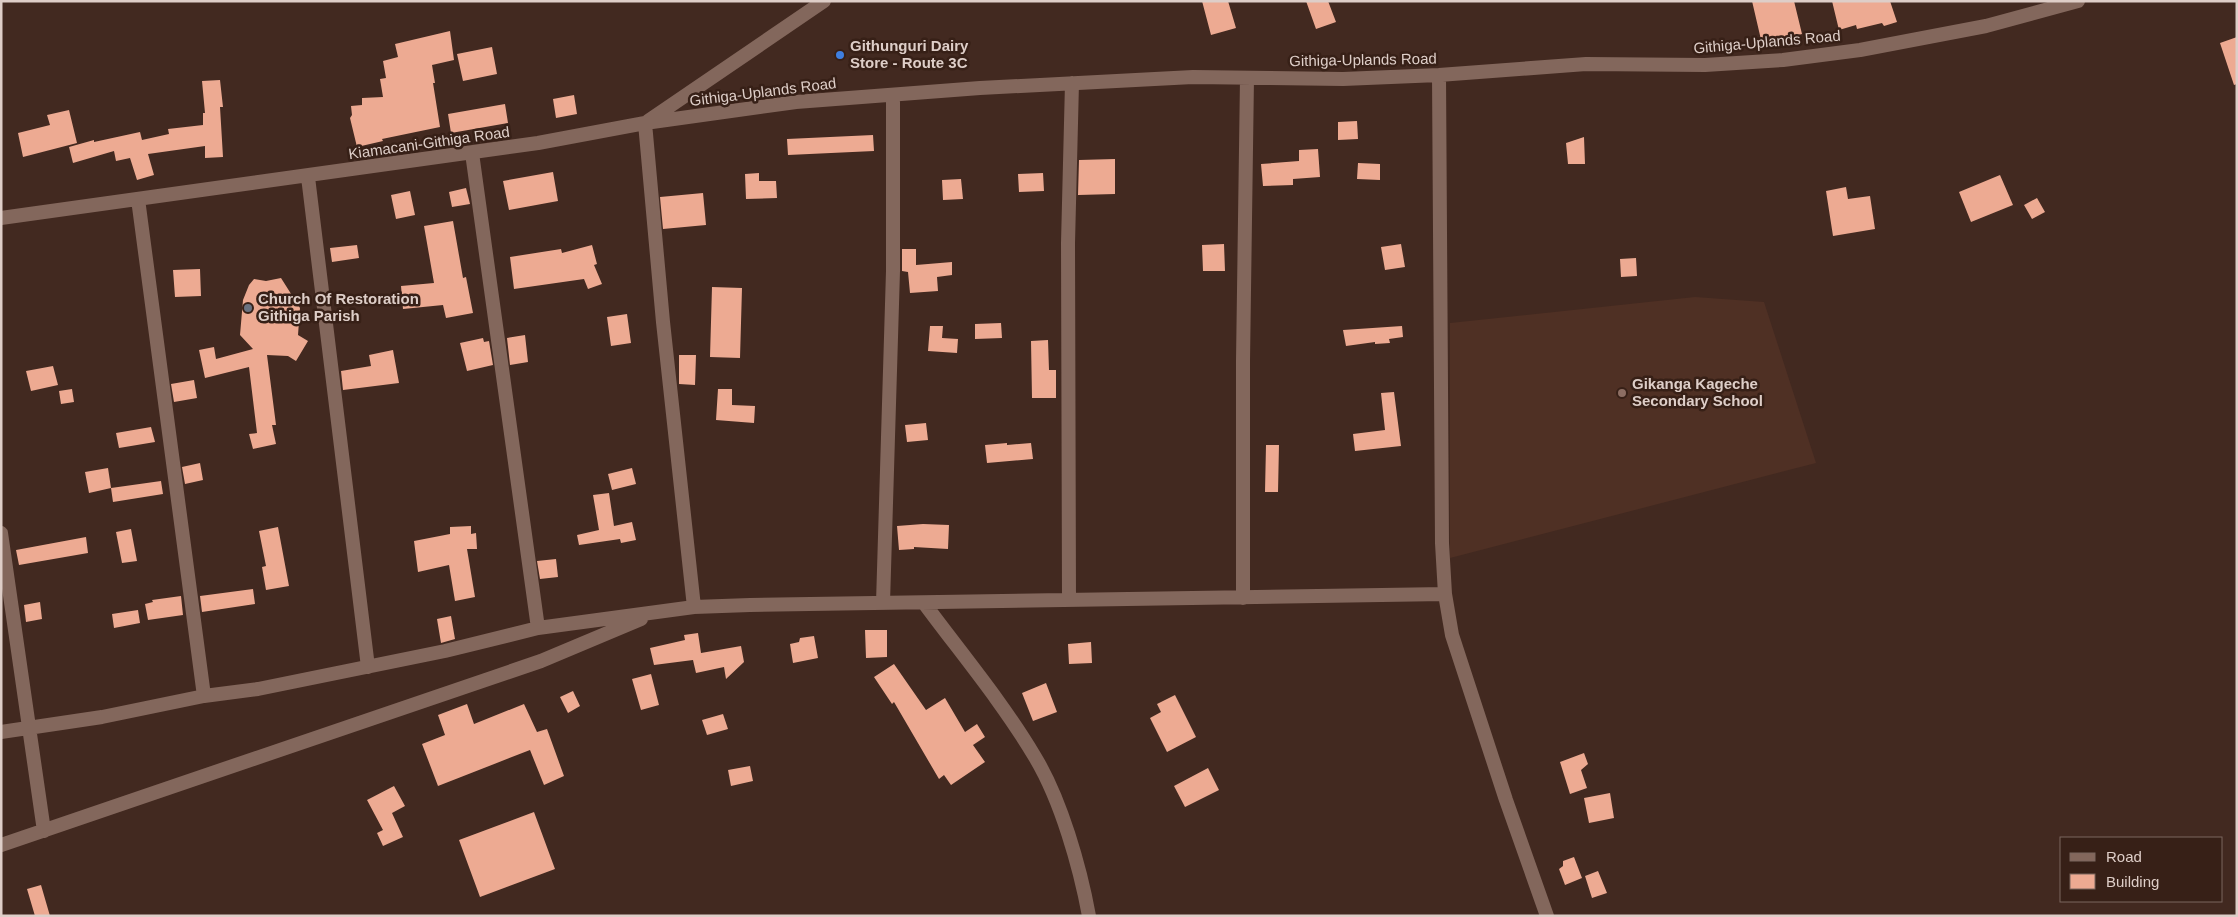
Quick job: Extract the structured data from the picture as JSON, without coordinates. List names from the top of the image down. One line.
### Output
{"streets":{"street":["Githiga-Uplands Road","Kiamacani-Githiga Road"]},"crossings":[["Githiga-Uplands Road","Kiamacani-Githiga Road"]],"places":["Githunguri Dairy Store - Route 3C","Church Of Restoration Githiga Parish","Gikanga Kageche Secondary School"],"legend":["Road","Building"]}
